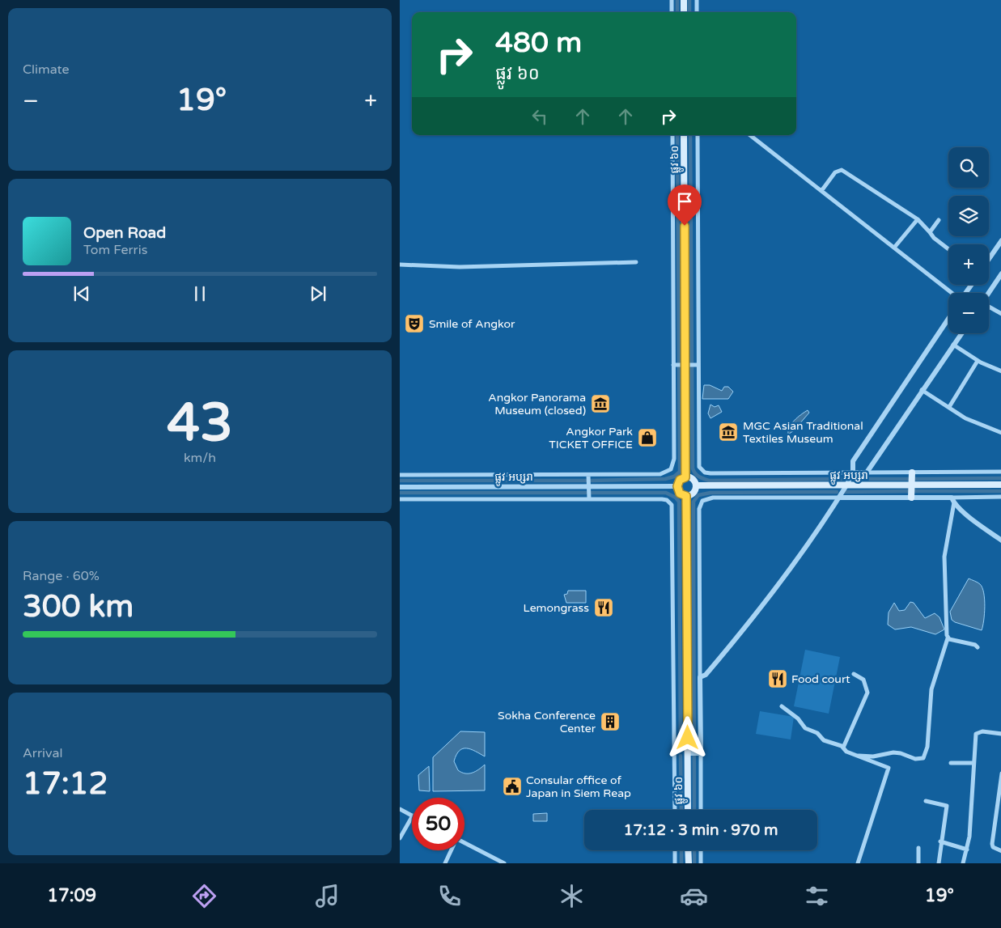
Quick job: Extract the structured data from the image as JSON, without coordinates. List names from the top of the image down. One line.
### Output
{"streets":{"main road":["ផ្លូវ ៦០","ផ្លូវ អប្សរា"]},"crossings":[["ផ្លូវ ៦០","ផ្លូវ អប្សរា"]],"places":{"theatre":["Smile of Angkor"],"museum":["Angkor Panorama Museum (closed)","MGC Asian Traditional Textiles Museum"],"shop":["Angkor Park TICKET OFFICE"],"restaurant":["Lemongrass","Food court"],"building":["Sokha Conference Center"],"public building":["Consular office of Japan in Siem Reap"]},"page":{"tile":["Climate",["43","km/h"],["Range · 60%","300 km"],["Arrival","17:12"]],"turn":["480 m","ផ្លូវ ៦០"],"heat":["−","19°","+"],"map_buttons":["+","−"],"song":["Open Road","Tom Ferris"],"limit":"50","trip":"17:12 · 3 min · 970 m","tabs":["17:09","19°"]}}
